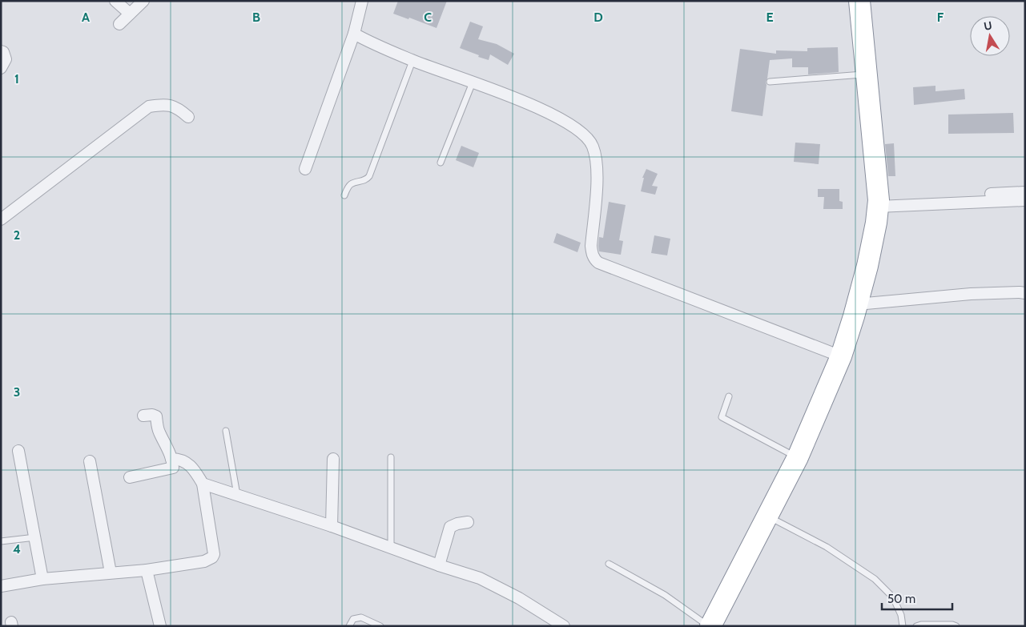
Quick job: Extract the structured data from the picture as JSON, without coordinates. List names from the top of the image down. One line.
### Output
{"scale_bar":"50 m","north":"top","grid":{"columns":["A","B","C","D","E","F"],"rows":["1","2","3","4"]}}
